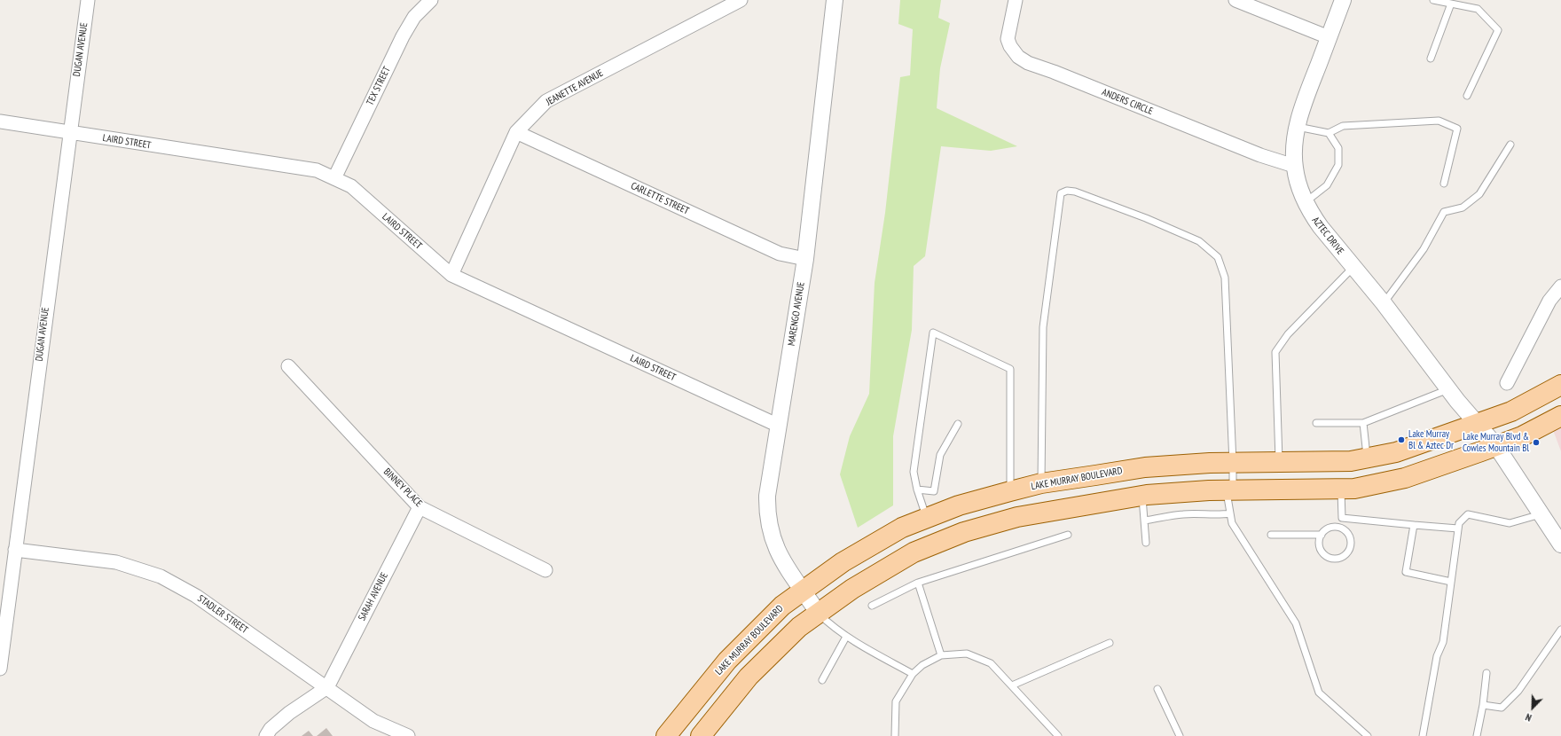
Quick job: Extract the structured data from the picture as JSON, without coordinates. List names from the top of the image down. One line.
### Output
{"streets":{"main road":["LAKE MURRAY BOULEVARD"],"street":["DUGAN AVENUE","TEX STREET","JEANETTE AVENUE","ANDERS CIRCLE","LAIRD STREET","CARLETTE STREET","AZTEC DRIVE","MARENGO AVENUE","BINNEY PLACE","SARAH AVENUE","STADLER STREET"]},"crossings":[["DUGAN AVENUE","LAIRD STREET"],["DUGAN AVENUE","STADLER STREET"],["TEX STREET","LAIRD STREET"],["JEANETTE AVENUE","LAIRD STREET"],["JEANETTE AVENUE","CARLETTE STREET"],["ANDERS CIRCLE","AZTEC DRIVE"],["LAIRD STREET","MARENGO AVENUE"],["CARLETTE STREET","MARENGO AVENUE"],["AZTEC DRIVE","LAKE MURRAY BOULEVARD"],["MARENGO AVENUE","LAKE MURRAY BOULEVARD"],["BINNEY PLACE","SARAH AVENUE"],["SARAH AVENUE","STADLER STREET"]],"places":["Lake Murray Bl & Aztec Dr","Lake Murray Blvd & Cowles Mountain Bl"],"north":"bottom left"}
